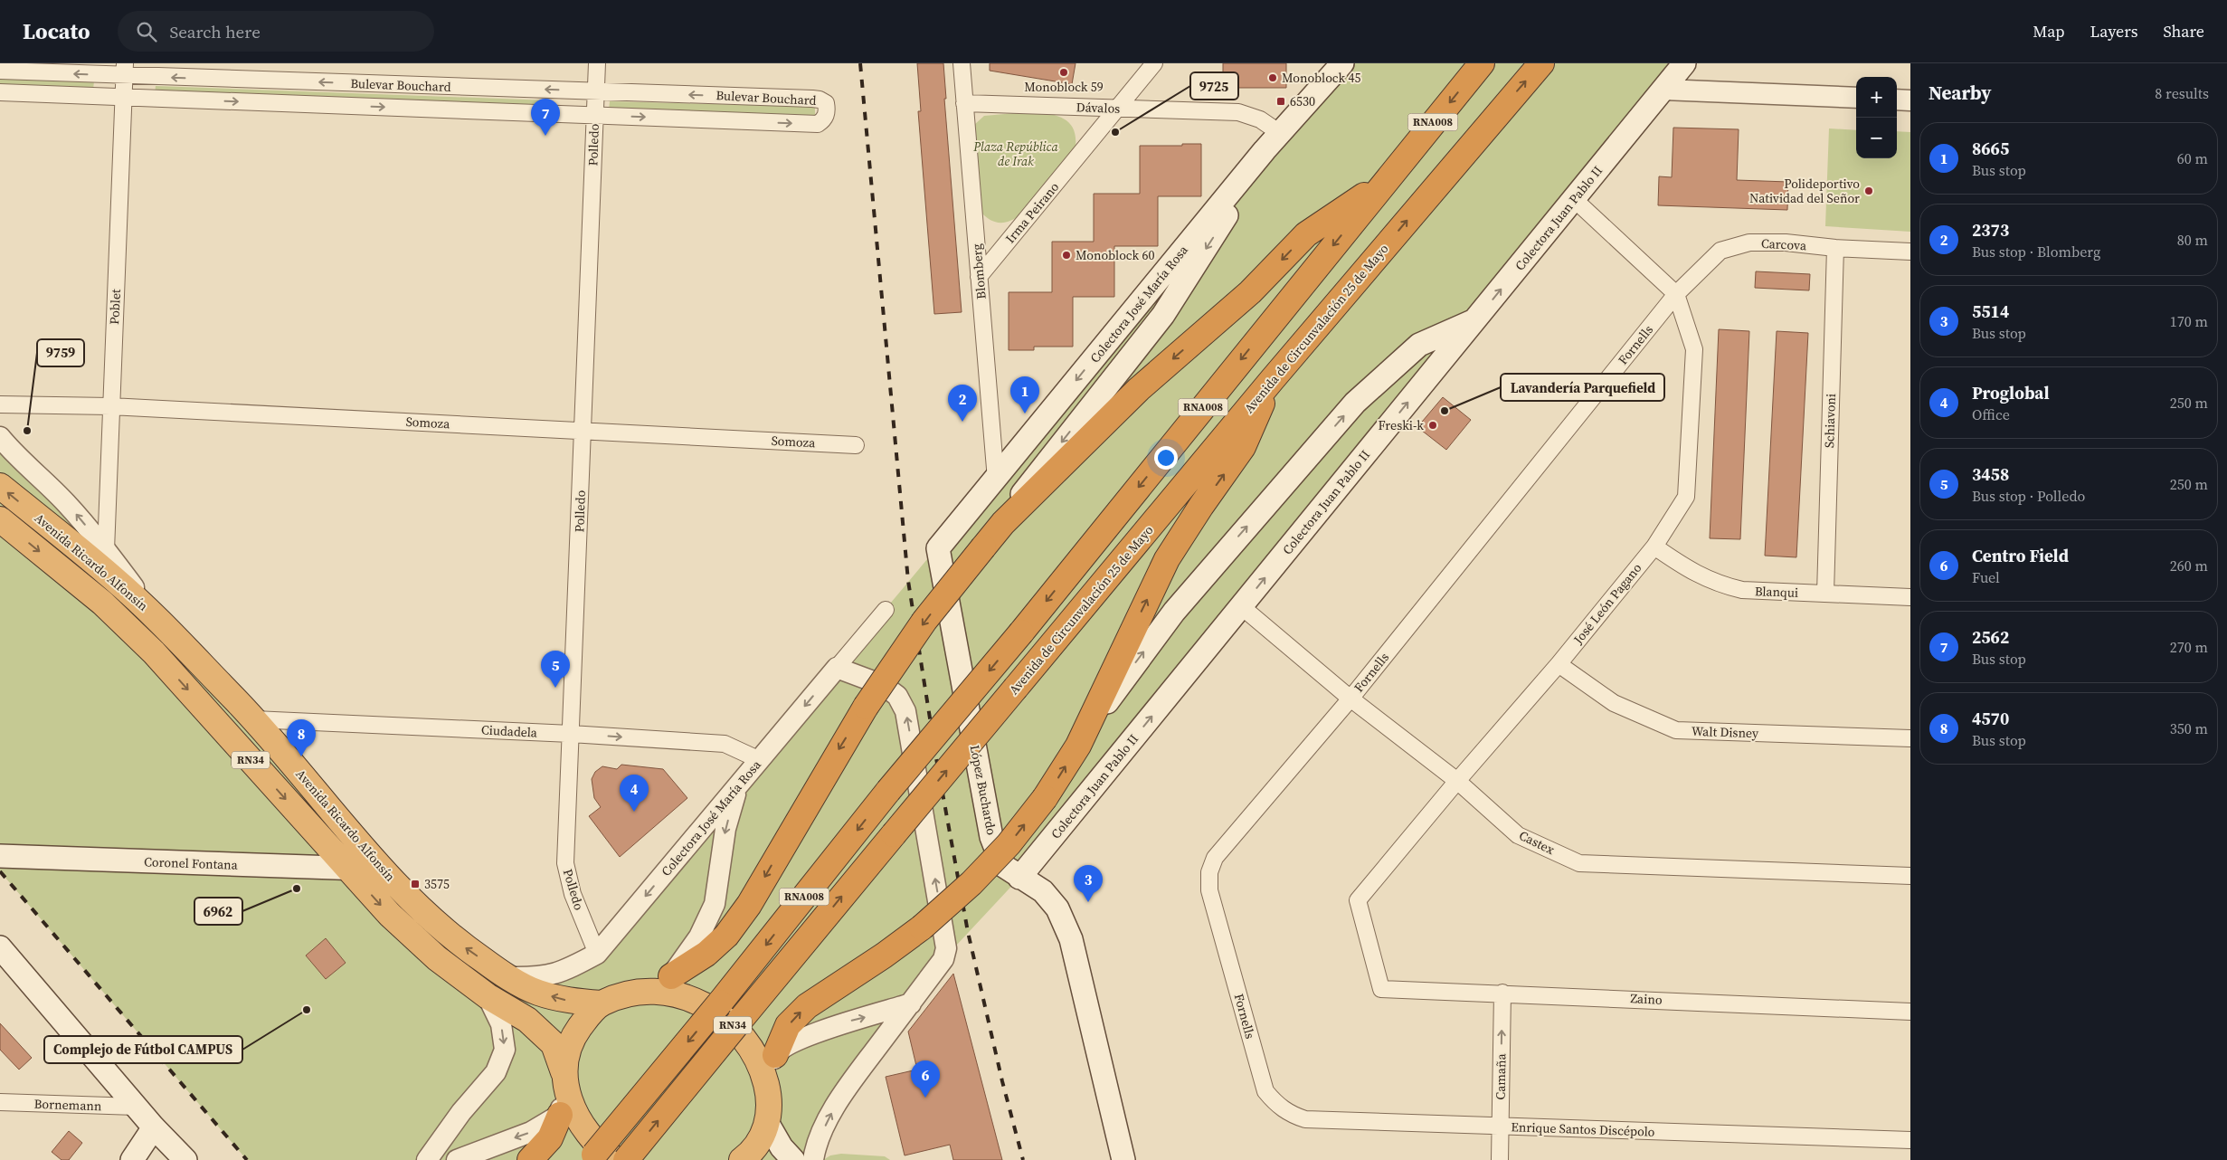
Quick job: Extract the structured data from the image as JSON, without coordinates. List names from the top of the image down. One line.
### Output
{"streets":{"highway":["RNA008","Avenida de Circunvalación 25 de Mayo","Avenida Ricardo Alfonsín","RN34"],"main road":["Colectora Juan Pablo II","Colectora José María Rosa","López Buchardo","Coronel Fontana"],"street":["Bulevar Bouchard","Dávalos","Polledo","Irma Peirano","Carcova","Blomberg","Poblet","Fornells","Schiavoni","Somoza","Blanqui","José León Pagano","Ciudadela","Walt Disney","Castex","Zaino","Camaña","Bornemann","Enrique Santos Discépolo"]},"crossings":[["Bulevar Bouchard","Polledo"],["Bulevar Bouchard","Poblet"],["Dávalos","Irma Peirano"],["Dávalos","Blomberg"],["Dávalos","Colectora José María Rosa"],["RNA008","RN34"],["Polledo","Colectora José María Rosa"],["Polledo","Somoza"],["Polledo","Ciudadela"],["Irma Peirano","Blomberg"],["Colectora Juan Pablo II","José León Pagano"],["Colectora Juan Pablo II","López Buchardo"],["Colectora Juan Pablo II","Castex"],["Carcova","Fornells"],["Carcova","Schiavoni"],["Carcova","José León Pagano"],["Blomberg","Colectora José María Rosa"],["Colectora José María Rosa","Avenida Ricardo Alfonsín"],["Colectora José María Rosa","Ciudadela"],["Colectora José María Rosa","López Buchardo"],["Poblet","Somoza"],["Fornells","José León Pagano"],["Fornells","Castex"],["Fornells","Enrique Santos Discépolo"],["Schiavoni","Blanqui"],["Avenida Ricardo Alfonsín","Ciudadela"],["Avenida Ricardo Alfonsín","RN34"],["Avenida Ricardo Alfonsín","Coronel Fontana"],["Blanqui","José León Pagano"],["José León Pagano","Walt Disney"],["José León Pagano","Castex"],["José León Pagano","Zaino"],["Zaino","Camaña"],["Camaña","Enrique Santos Discépolo"]],"one_way":["Ciudadela","Camaña"],"parks":["Plaza República de Irak"],"places":{"other":["Monoblock 59","Monoblock 45","9725","Polideportivo Natividad del Señor","Monoblock 60","Lavandería Parquefield","Freski-k","9759","6962","Complejo de Fútbol CAMPUS"],"transit":["6530","3575"]},"page":{"header":"Locato","search":"Search here","nav":["Map","Layers","Share"],"heading":["Nearby","8 results"],"map_buttons":["+","−"],"pins":["7","1","2","5","8","4","3","6"],"list":[{"mark":"1","name":"8665","note":"Bus stop","value":"60 m"},{"mark":"2","name":"2373","note":"Bus stop · Blomberg","value":"80 m"},{"mark":"3","name":"5514","note":"Bus stop","value":"170 m"},{"mark":"4","name":"Proglobal","note":"Office","value":"250 m"},{"mark":"5","name":"3458","note":"Bus stop · Polledo","value":"250 m"},{"mark":"6","name":"Centro Field","note":"Fuel","value":"260 m"},{"mark":"7","name":"2562","note":"Bus stop","value":"270 m"},{"mark":"8","name":"4570","note":"Bus stop","value":"350 m"}]}}
